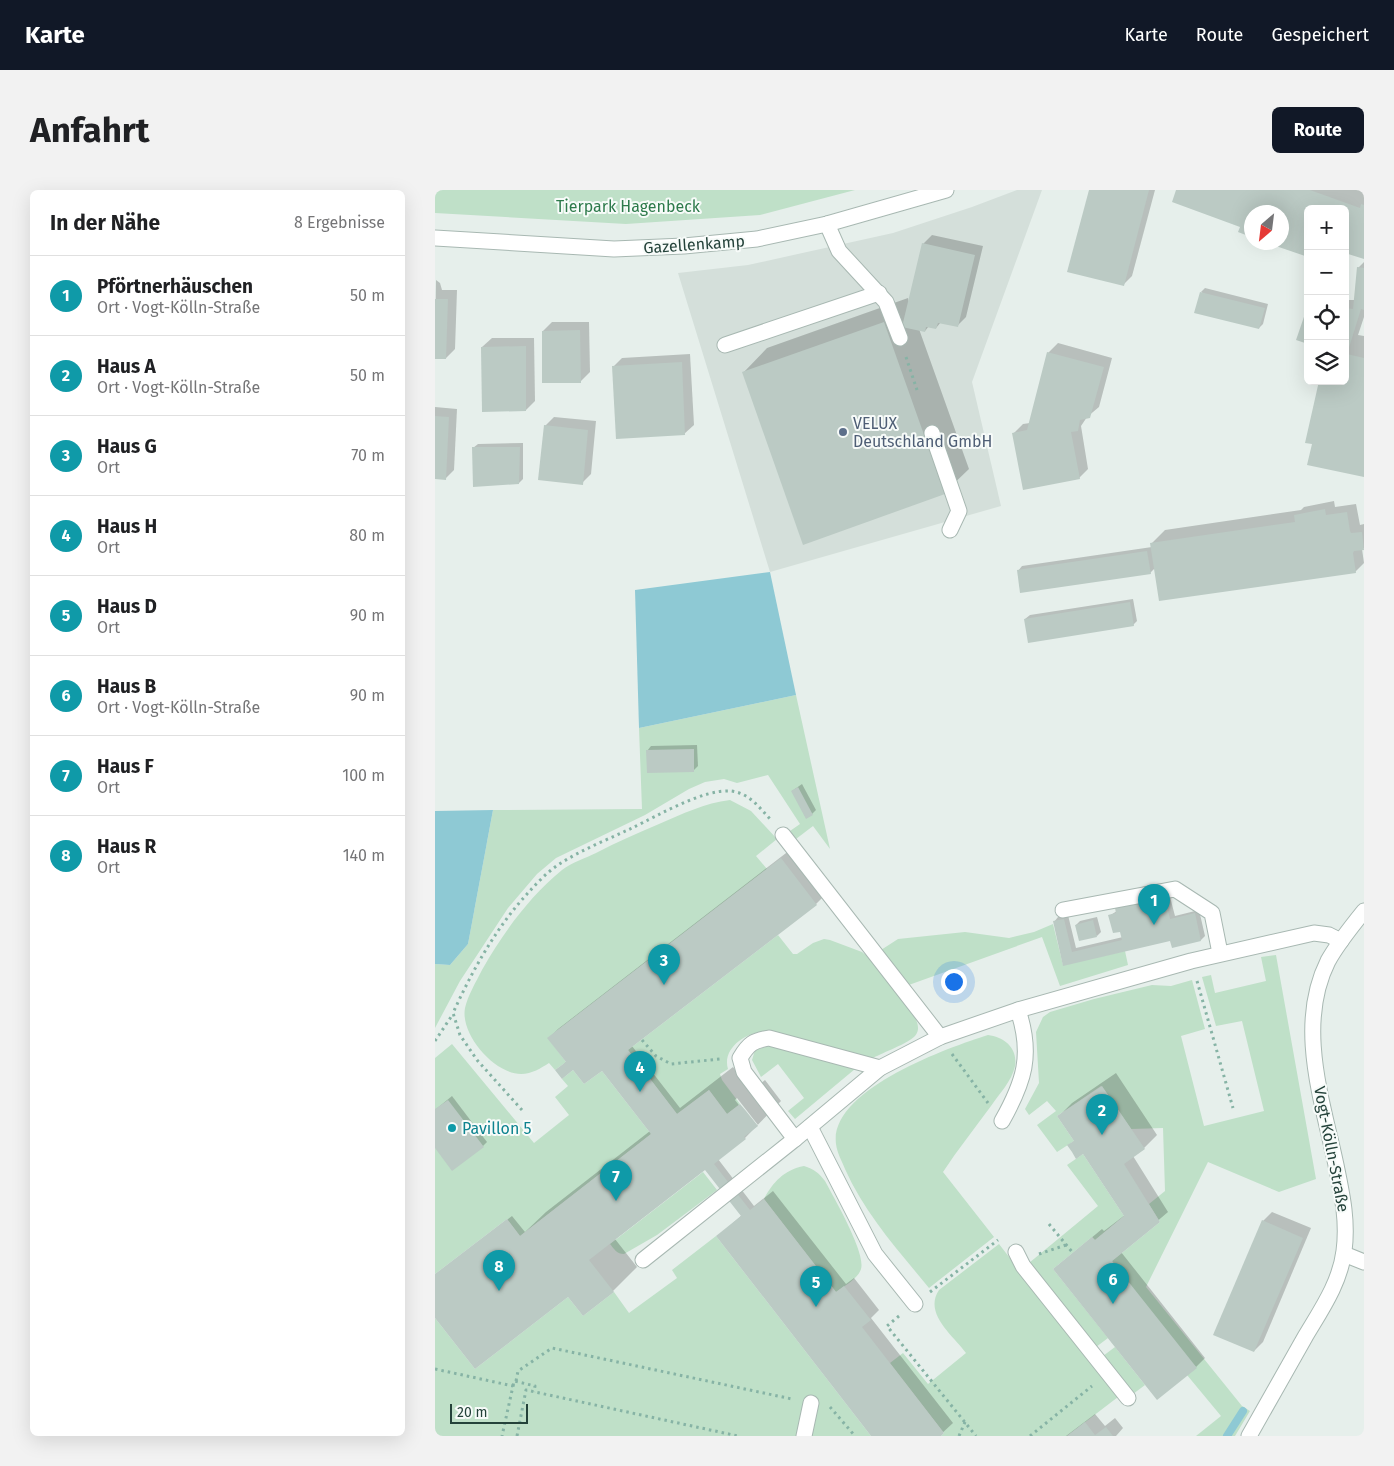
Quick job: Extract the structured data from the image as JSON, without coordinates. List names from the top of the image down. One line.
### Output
{"streets":{"street":["Gazellenkamp","Vogt-Kölln-Straße"]},"parks":["Tierpark Hagenbeck"],"places":["VELUX Deutschland GmbH","Pavillon 5"],"scale_bar":"20 m","north":"bottom left","page":{"header":"Karte","nav":["Karte","Route","Gespeichert"],"buttons":"Route","title":"Anfahrt","heading":["In der Nähe","8 Ergebnisse"],"map_buttons":["+","−"],"list":[{"mark":"1","name":"Pförtnerhäuschen","note":"Ort · Vogt-Kölln-Straße","value":"50 m"},{"mark":"2","name":"Haus A","note":"Ort · Vogt-Kölln-Straße","value":"50 m"},{"mark":"3","name":"Haus G","note":"Ort","value":"70 m"},{"mark":"4","name":"Haus H","note":"Ort","value":"80 m"},{"mark":"5","name":"Haus D","note":"Ort","value":"90 m"},{"mark":"6","name":"Haus B","note":"Ort · Vogt-Kölln-Straße","value":"90 m"},{"mark":"7","name":"Haus F","note":"Ort","value":"100 m"},{"mark":"8","name":"Haus R","note":"Ort","value":"140 m"}],"pins":["1","3","4","2","7","8","6","5"],"scale":"20 m"}}
